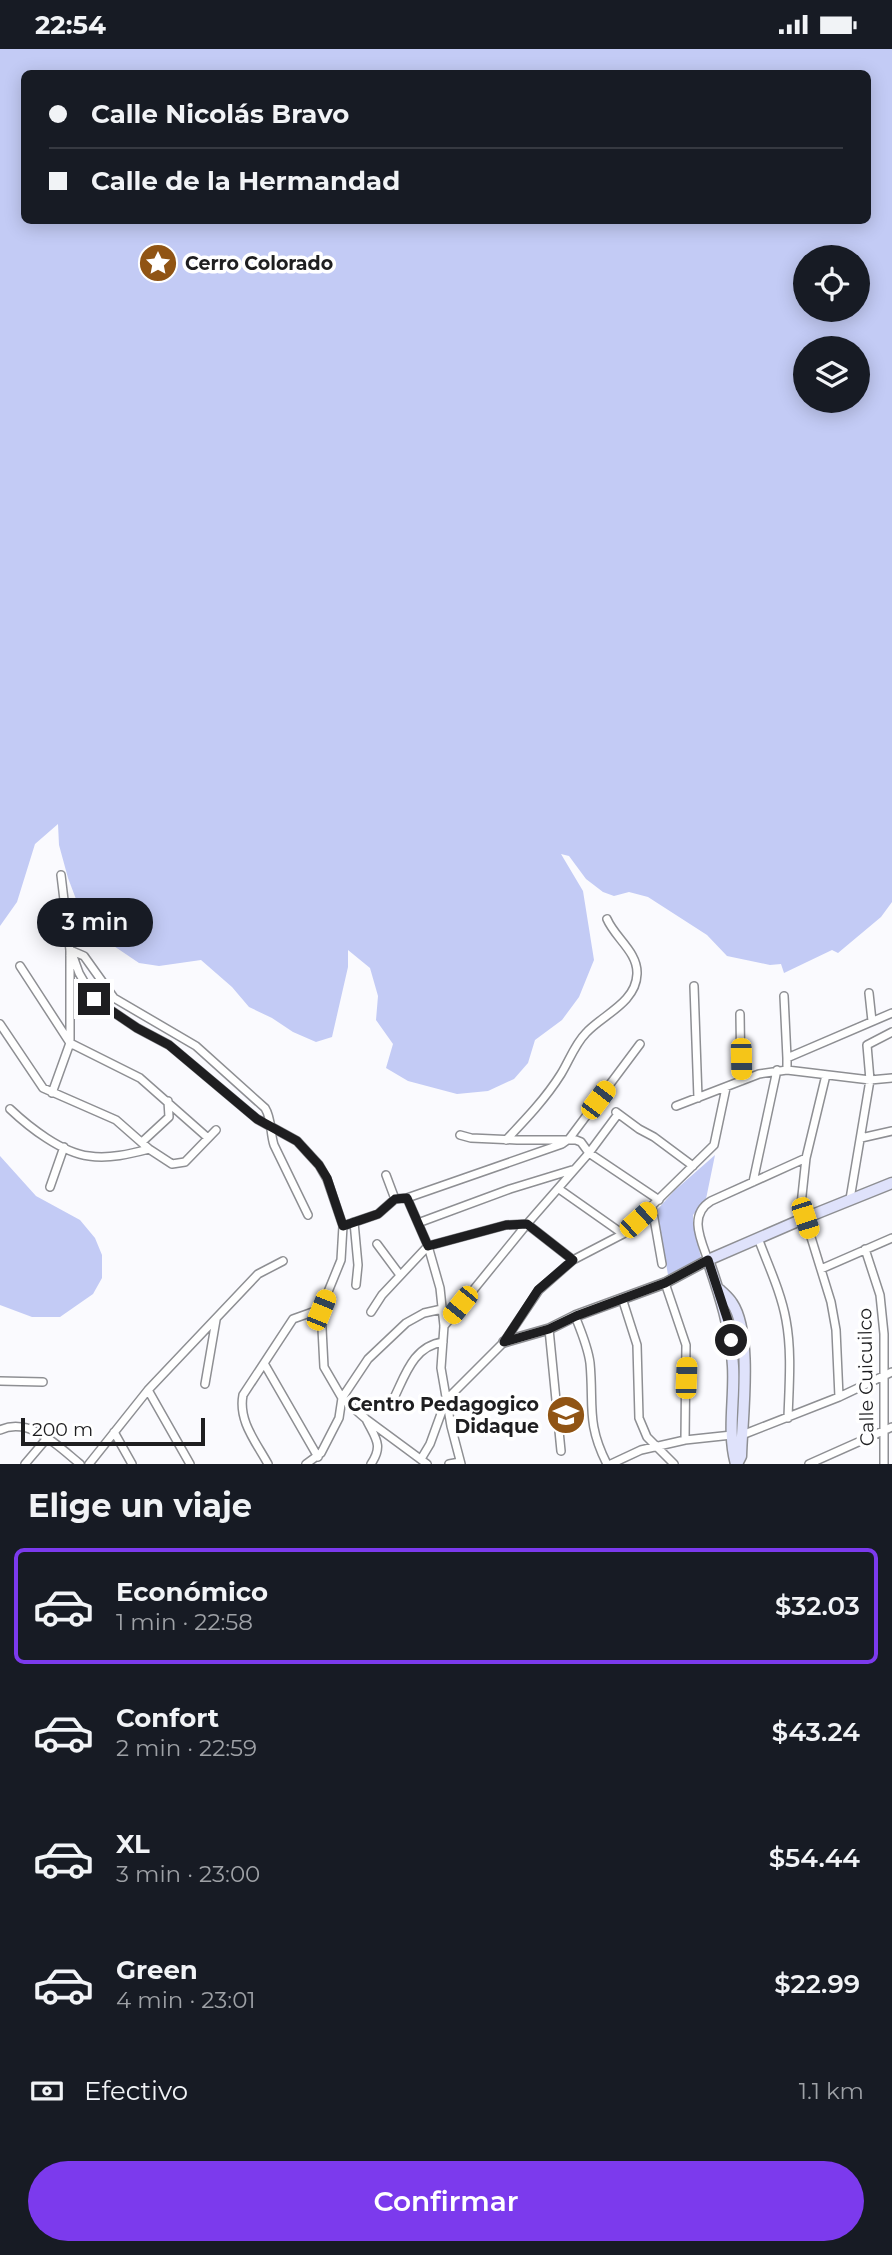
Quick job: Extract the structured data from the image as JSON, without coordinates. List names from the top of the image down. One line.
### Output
{"streets":{"street":["Calle Cuicuilco"]},"places":{"place":["Cerro Colorado"],"school or university":["Centro Pedagogico Didaque"]},"scale_bar":"200 m","page":{"status":"22:54","banner":["Calle Nicolás Bravo","Calle de la Hermandad"],"bubble":"3 min","scale":"200 m","heading":"Elige un viaje","list":[{"name":"Económico","note":"1 min · 22:58","value":"$32.03"},{"name":"Confort","note":"2 min · 22:59","value":"$43.24"},{"name":"XL","note":"3 min · 23:00","value":"$54.44"},{"name":"Green","note":"4 min · 23:01","value":"$22.99"}],"pay":["Efectivo","1.1 km"],"buttons":"Confirmar"}}
